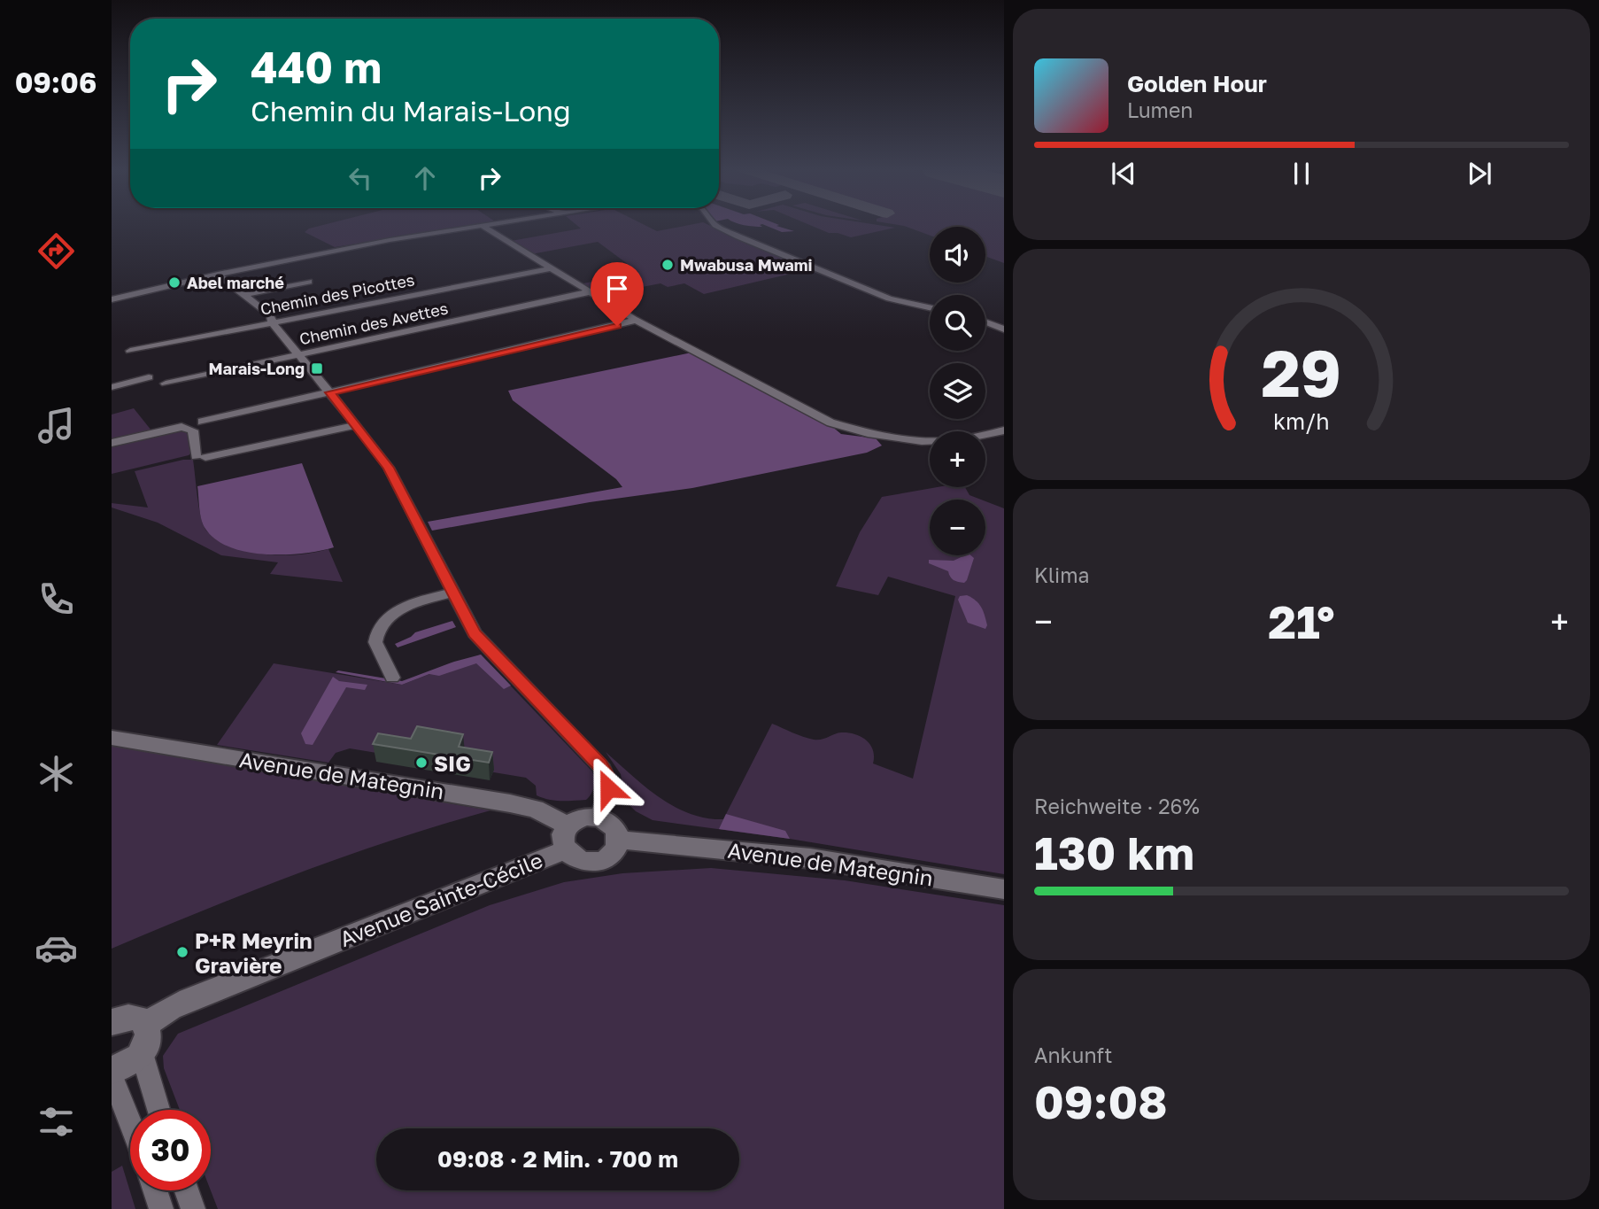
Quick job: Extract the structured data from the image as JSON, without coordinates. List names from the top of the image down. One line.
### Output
{"streets":{"main road":["Avenue de Mategnin","Avenue Sainte-Cécile"],"street":["Chemin des Picottes","Chemin des Avettes"]},"crossings":[["Avenue de Mategnin","Avenue Sainte-Cécile"]],"places":{"other":["Mwabusa Mwami","Abel marché","SIG","P+R Meyrin Gravière"],"transit":["Marais-Long"]},"page":{"tabs":"09:06","turn":["440 m","Chemin du Marais-Long"],"song":["Golden Hour","Lumen"],"map_buttons":["+","−"],"tile":["Klima",["Reichweite · 26%","130 km"],["Ankunft","09:08"]],"heat":["−","21°","+"],"limit":"30","trip":"09:08 · 2 Min. · 700 m","gauge":["29","km/h"]}}
